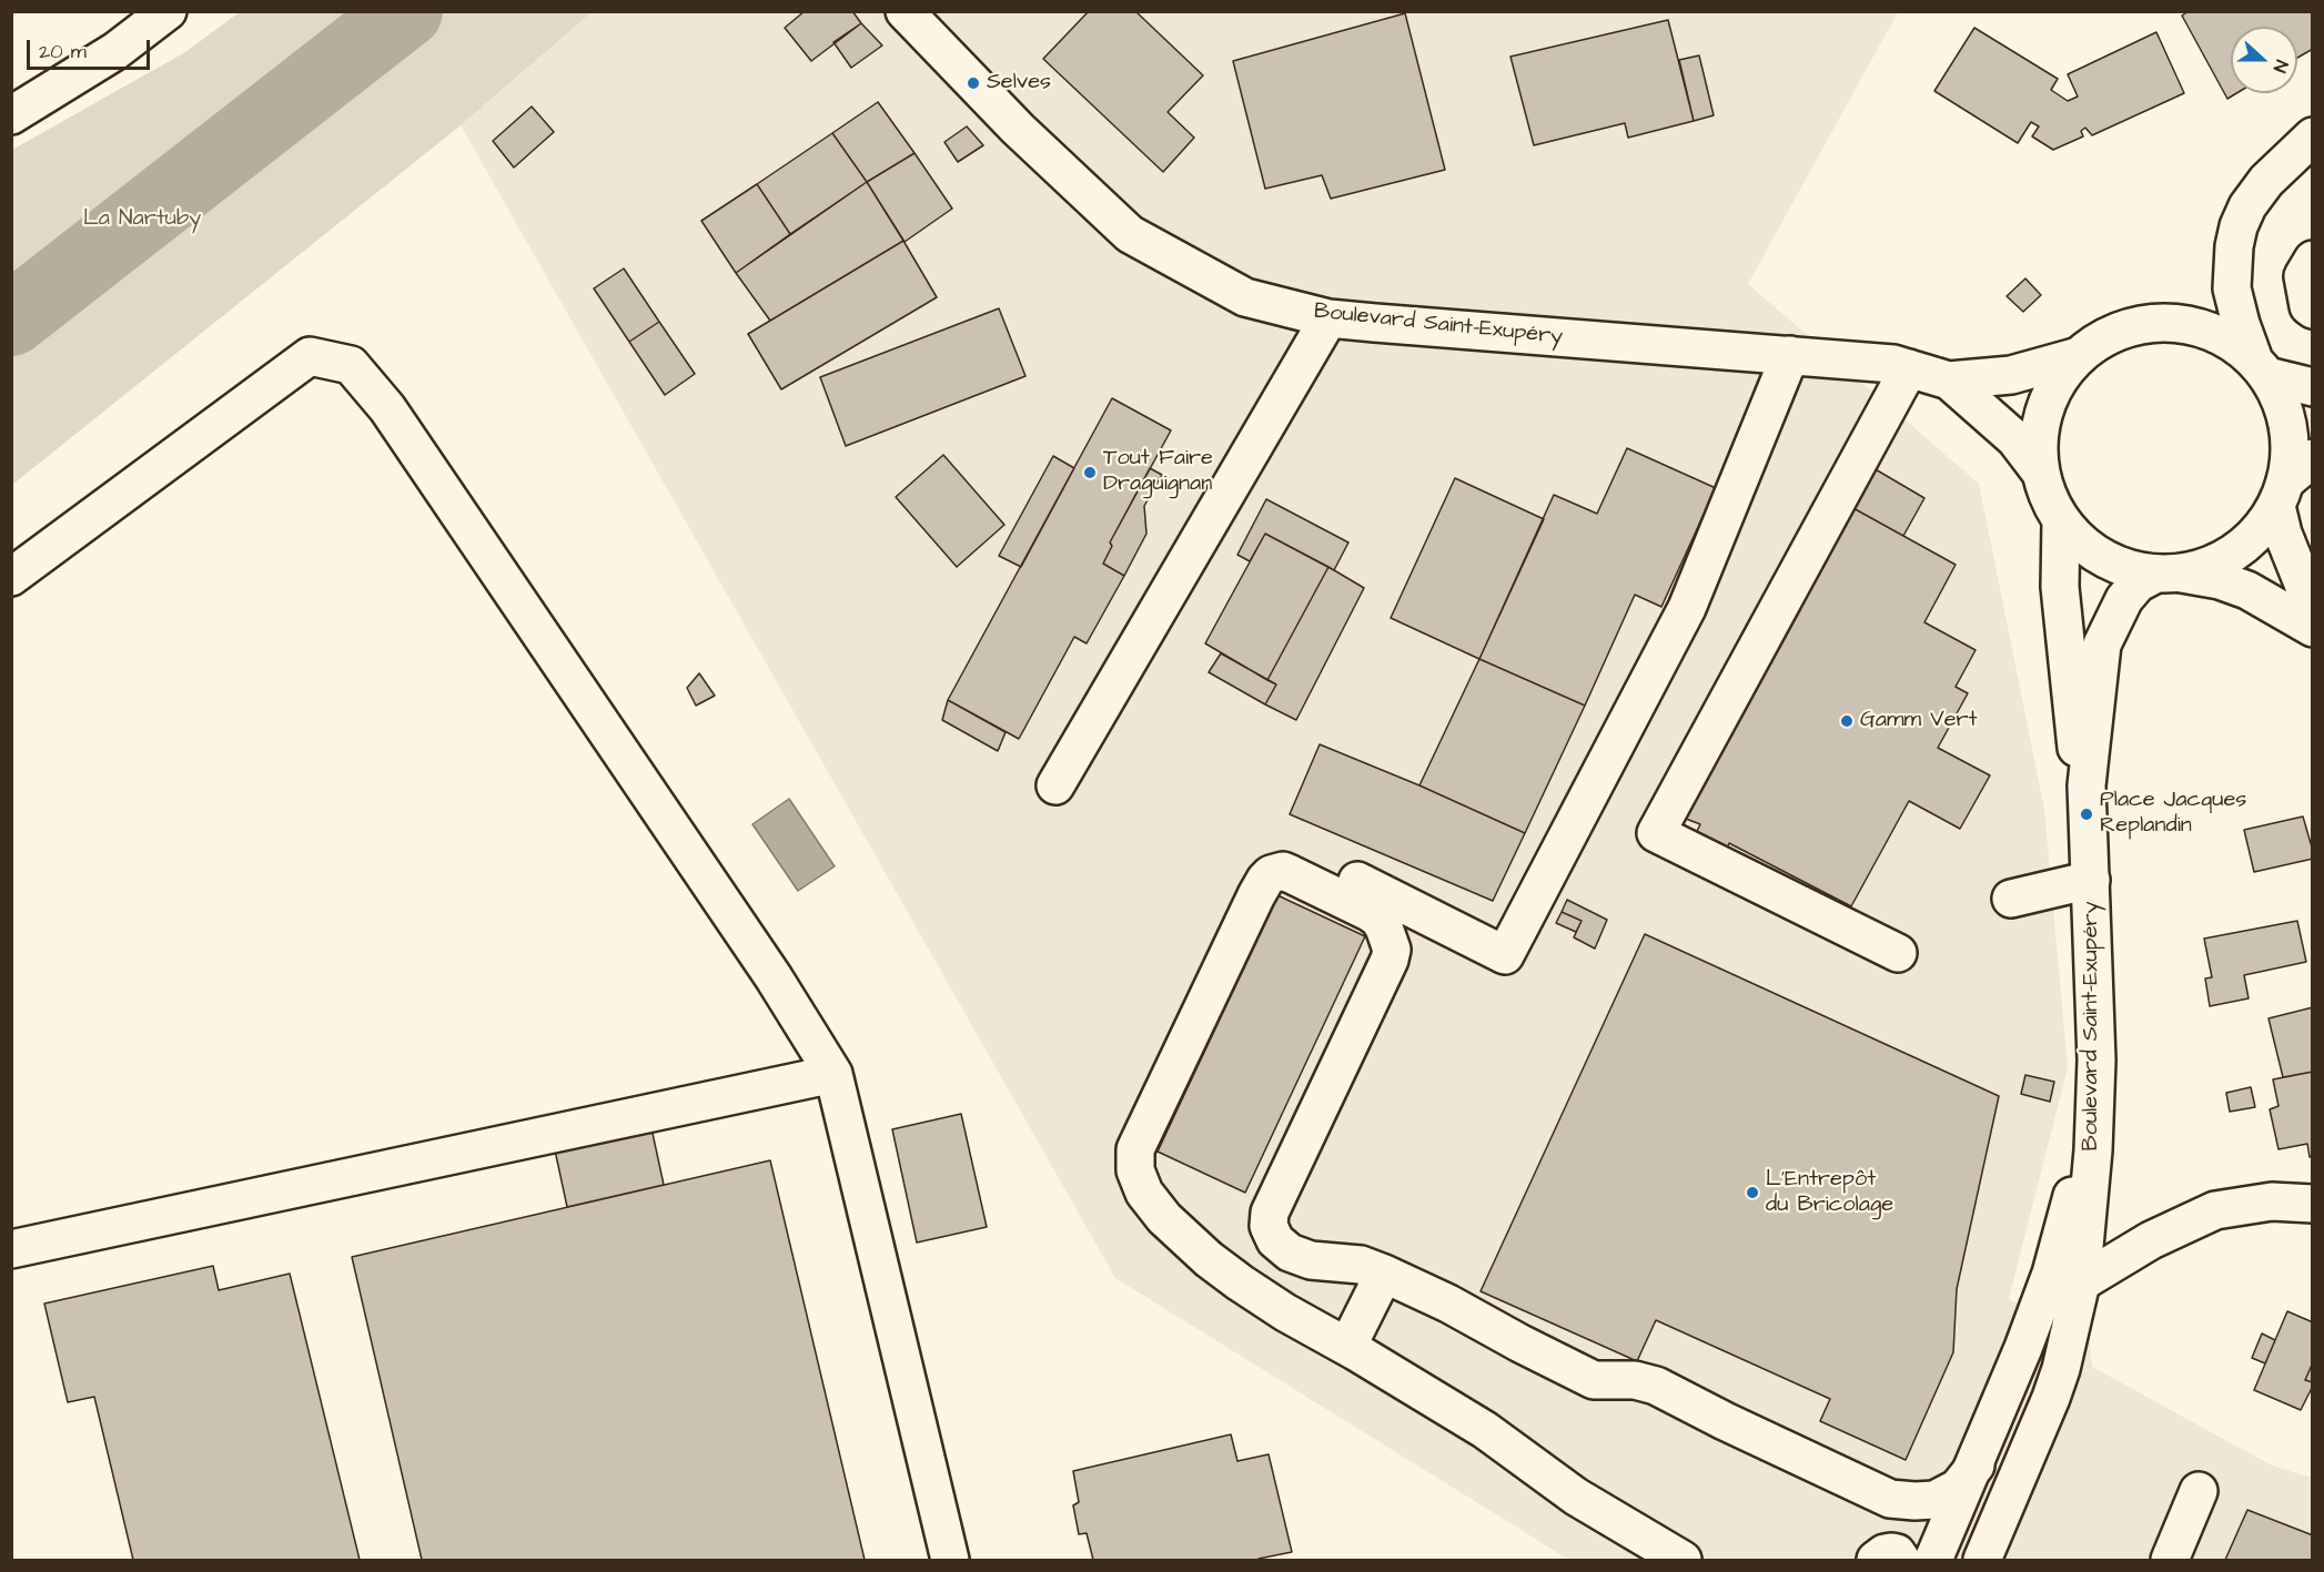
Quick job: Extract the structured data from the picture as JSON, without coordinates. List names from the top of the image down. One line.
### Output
{"streets":{"main road":["Boulevard Saint-Exupéry"]},"parks":["La Nartuby"],"places":["Selves","Tout Faire Draguignan","Gamm Vert","Place Jacques Replandin","L'Entrepôt du Bricolage"],"scale_bar":"20 m","north":"right"}
